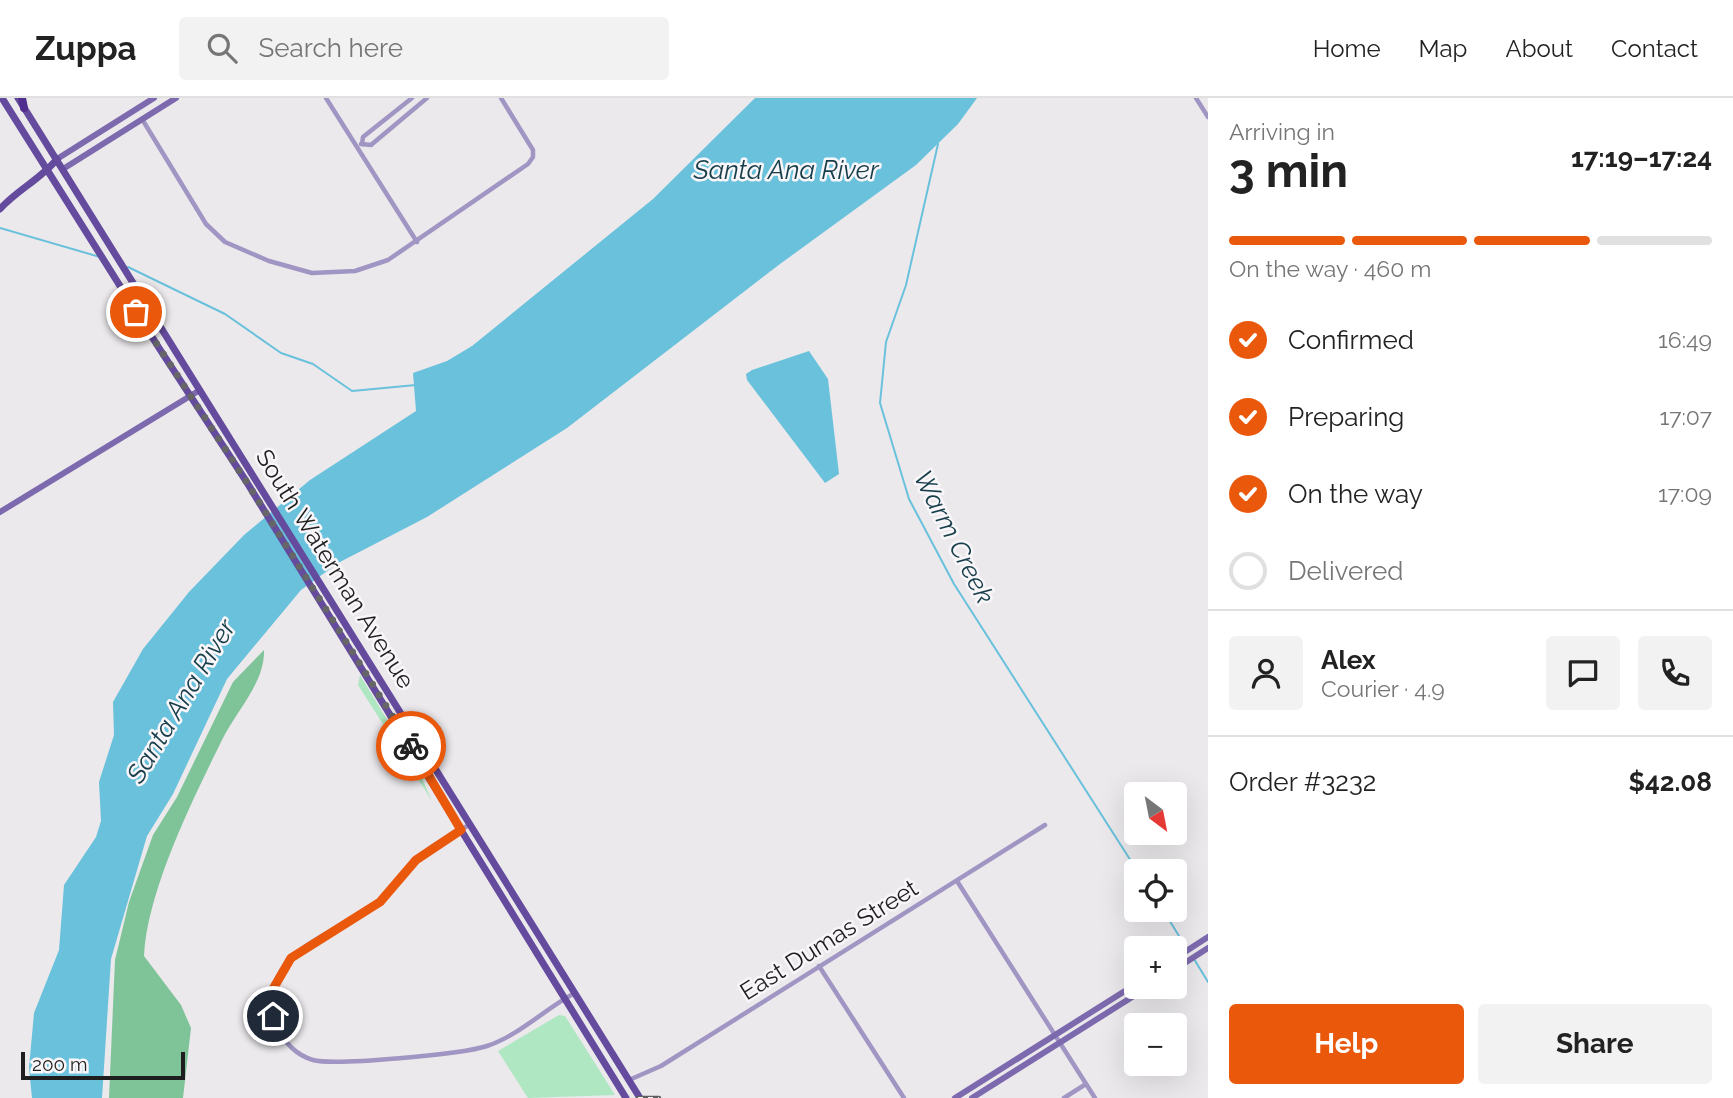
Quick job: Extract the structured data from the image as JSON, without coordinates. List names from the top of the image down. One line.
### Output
{"streets":{"main road":["South Waterman Avenue"],"street":["East Dumas Street"]},"crossings":[["South Waterman Avenue","East Dumas Street"]],"water":["Santa Ana River","Warm Creek"],"scale_bar":"200 m","north":"bottom right","page":{"header":"Zuppa","search":"Search here","nav":["Home","Map","About","Contact"],"heading":["3 min","Arriving in","17:19–17:24"],"panel":["Alex","Courier · 4.9","Order #3232","$42.08"],"bar":"On the way · 460 m","list":[["Confirmed","16:49"],["Preparing","17:07"],["On the way","17:09"],"Delivered"],"map_buttons":["+","−"],"buttons":["Help","Share"],"scale":"200 m"}}
